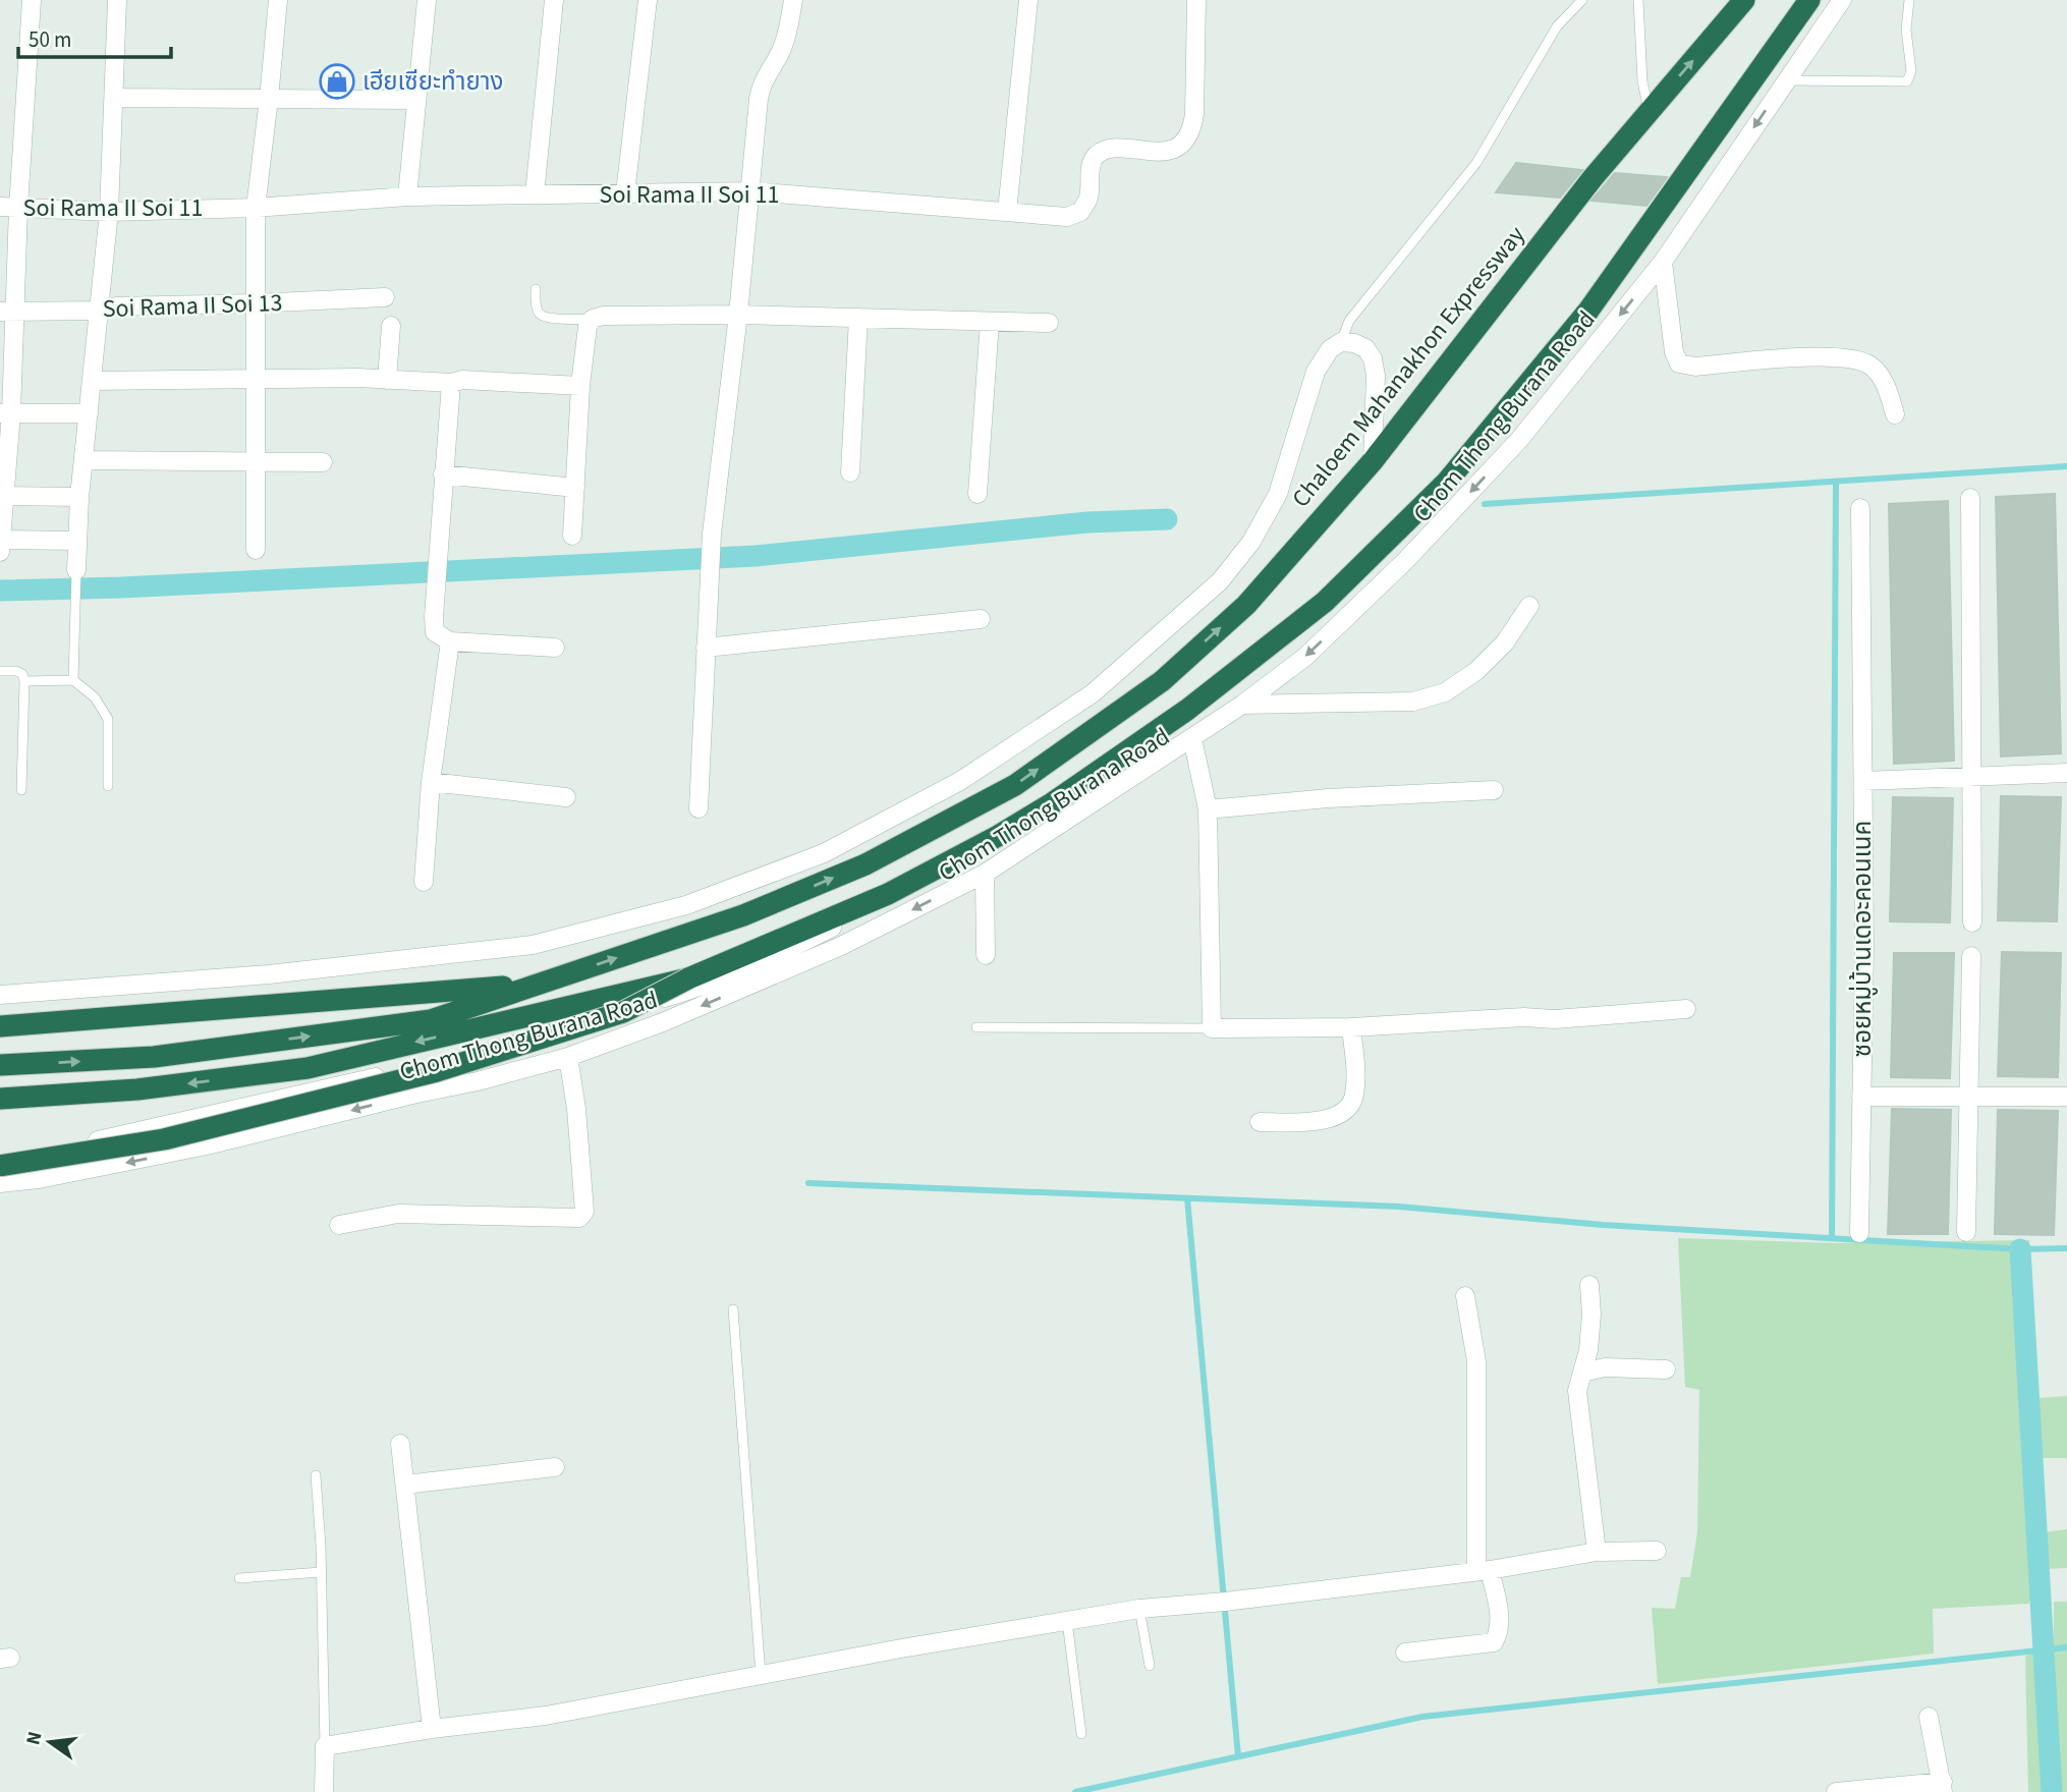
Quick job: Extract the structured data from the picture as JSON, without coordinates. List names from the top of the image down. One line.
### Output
{"streets":{"highway":["Chaloem Mahanakhon Expressway"],"street":["Soi Rama II Soi 11","Soi Rama II Soi 13","Chom Thong Burana Road","ซอยหมู่บ้านเดอะคอนเนค"]},"places":{"shop":["เฮียเซียะทำยาง"]},"scale_bar":"50 m","north":"left"}
